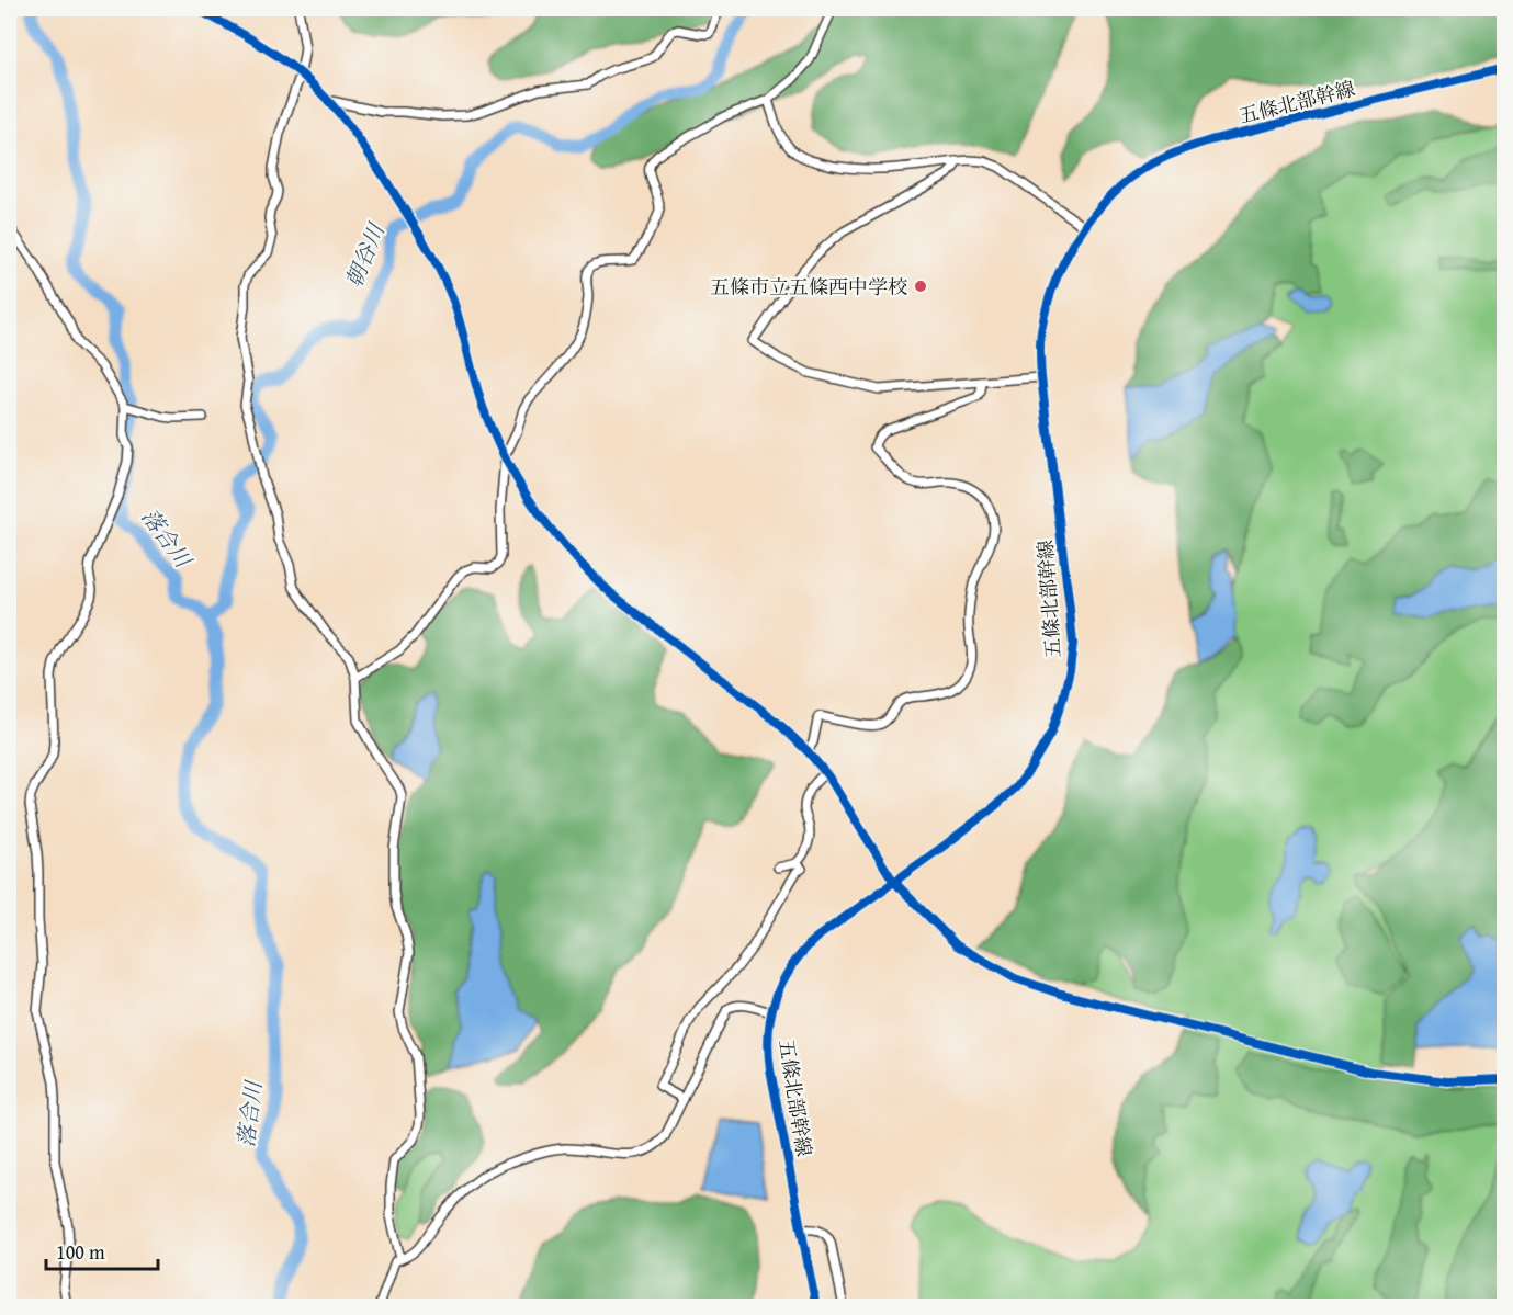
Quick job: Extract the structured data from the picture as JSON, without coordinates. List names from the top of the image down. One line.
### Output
{"streets":{"street":["五條北部幹線"]},"water":["朝谷川","落合川"],"places":["五條市立五條西中学校"],"scale_bar":"100 m"}
